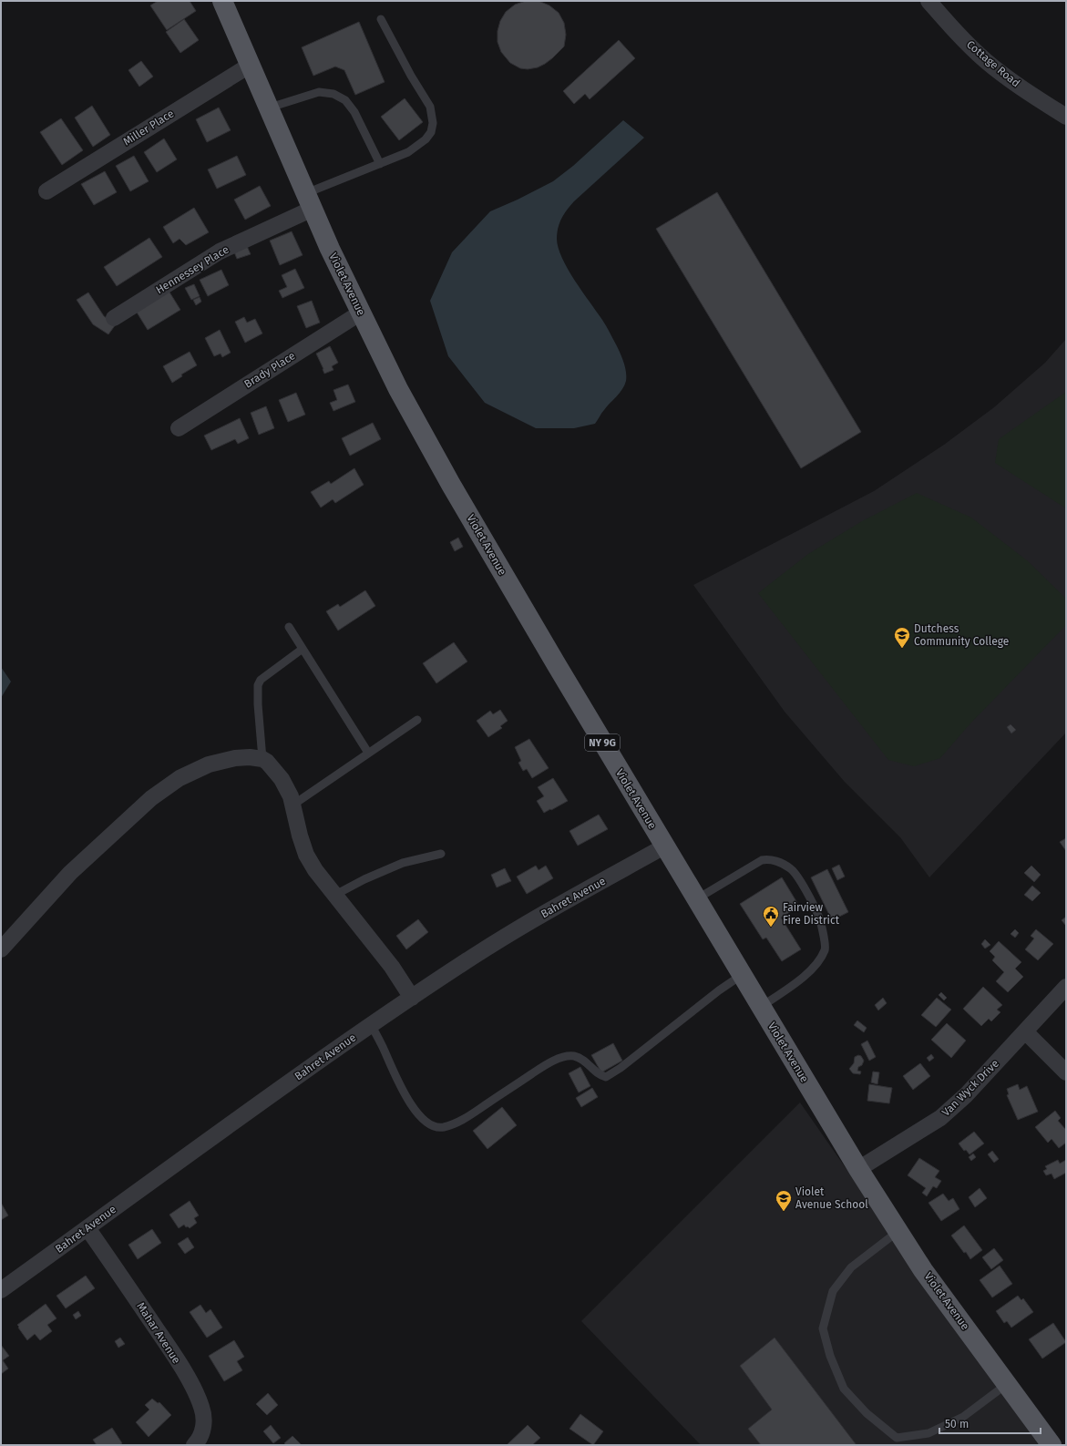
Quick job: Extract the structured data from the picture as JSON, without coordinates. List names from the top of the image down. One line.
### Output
{"streets":{"main road":["Violet Avenue","NY 9G"],"street":["Cottage Road","Miller Place","Hennessey Place","Brady Place","Bahret Avenue","Van Wyck Drive","Mahar Avenue"]},"crossings":[["Miller Place","Violet Avenue"],["Hennessey Place","Violet Avenue"],["Violet Avenue","Brady Place"],["Violet Avenue","Bahret Avenue"],["Violet Avenue","Van Wyck Drive"],["Bahret Avenue","Mahar Avenue"]],"places":{"school or university":["Dutchess Community College","Violet Avenue School"],"public building":["Fairview Fire District"]},"scale_bar":"50 m"}
